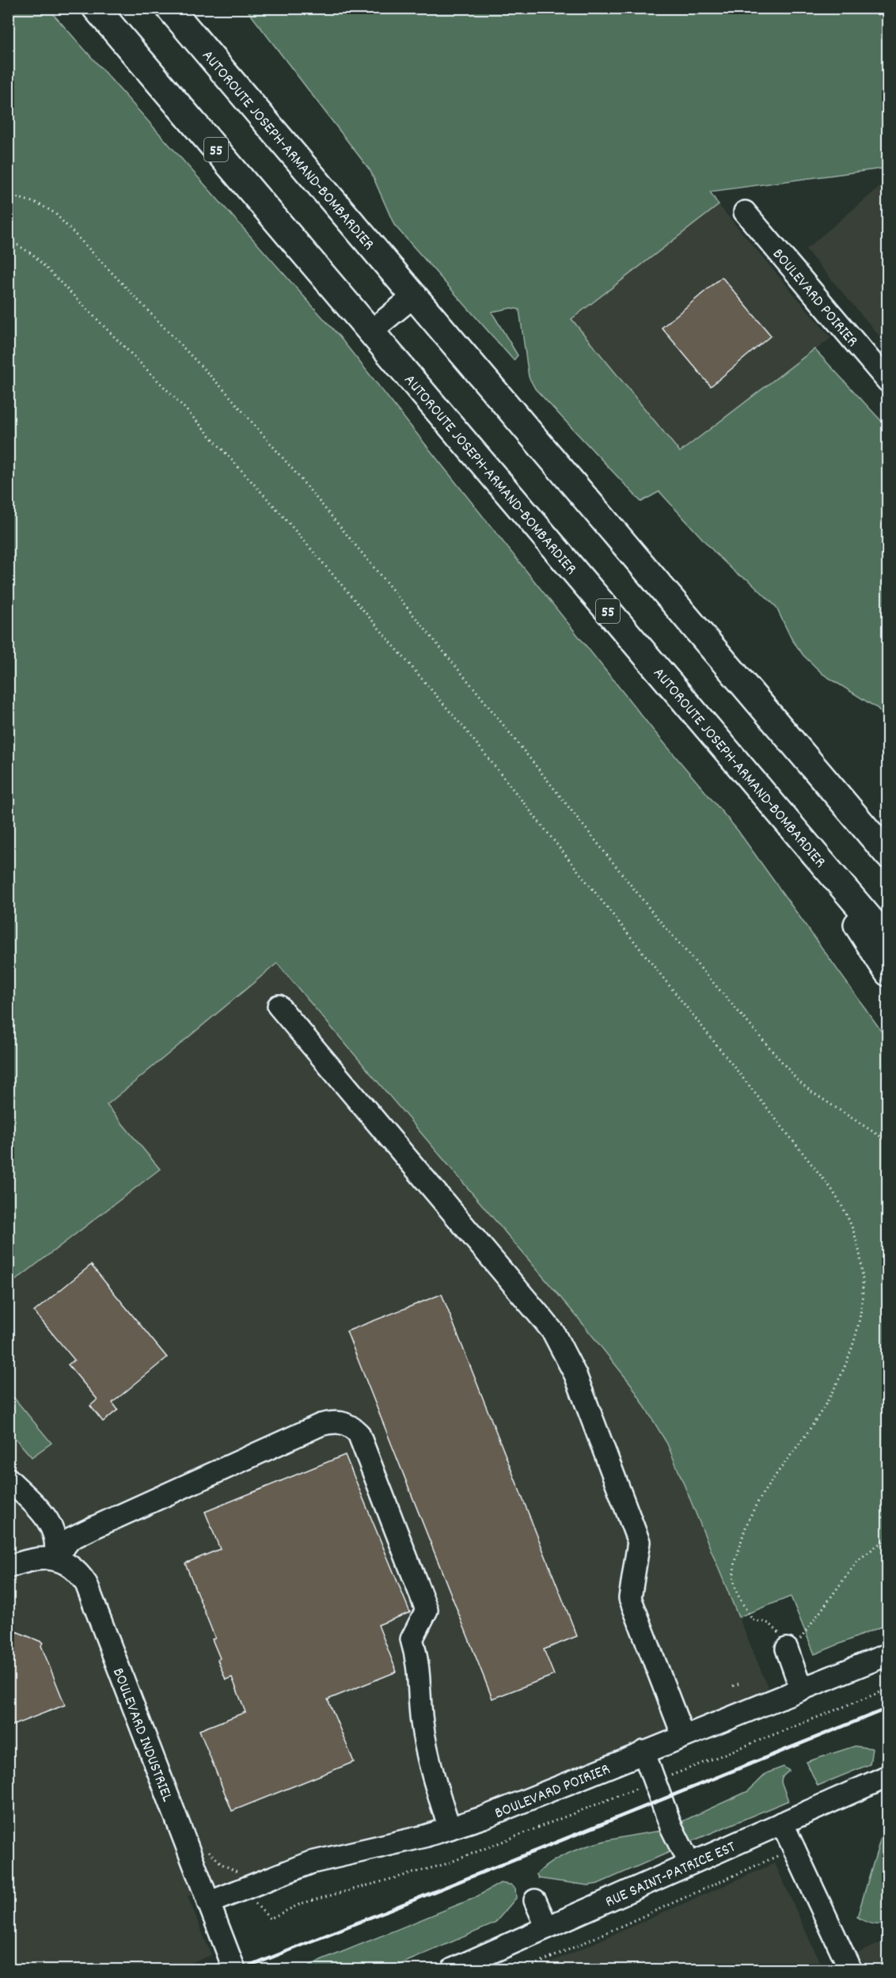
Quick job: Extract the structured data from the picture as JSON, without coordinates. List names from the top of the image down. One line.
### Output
{"streets":{"highway":["55","AUTOROUTE JOSEPH-ARMAND-BOMBARDIER"],"street":["BOULEVARD POIRIER","BOULEVARD INDUSTRIEL","RUE SAINT-PATRICE EST"]},"crossings":[["BOULEVARD POIRIER","BOULEVARD INDUSTRIEL"]]}
